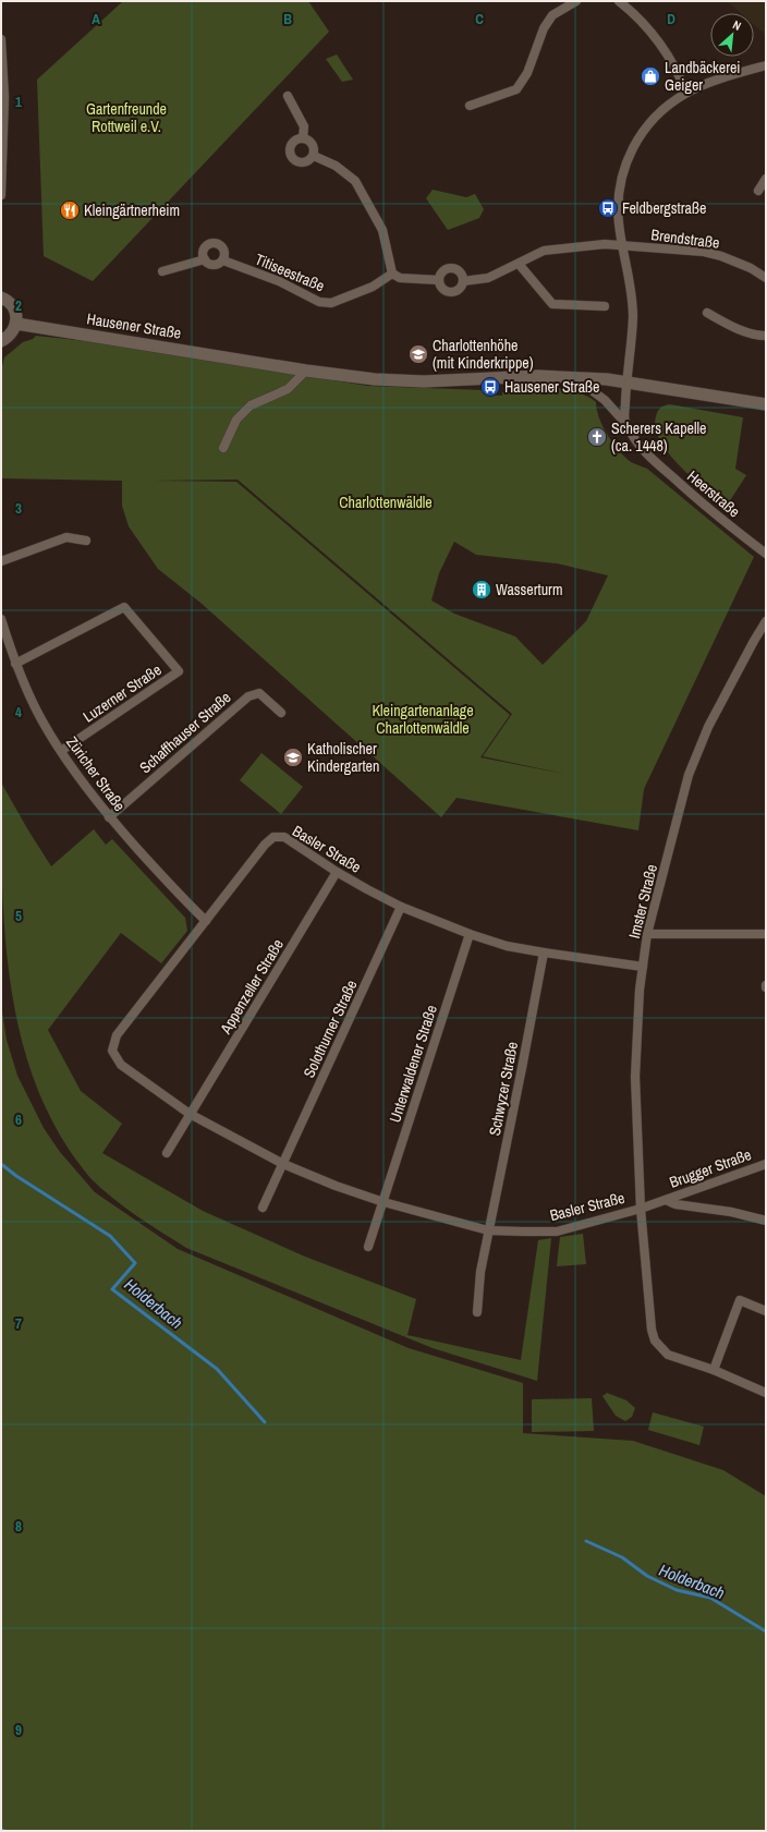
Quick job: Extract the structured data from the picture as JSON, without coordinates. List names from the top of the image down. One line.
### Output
{"streets":{"main road":["Hausener Straße"],"street":["Brendstraße","Titiseestraße","Heerstraße","Luzerner Straße","Schaffhauser Straße","Züricher Straße","Basler Straße","Imster Straße","Appenzeller Straße","Solothurner Straße","Unterwaldener Straße","Schwyzer Straße","Brugger Straße"]},"crossings":[["Hausener Straße","Heerstraße"],["Luzerner Straße","Züricher Straße"],["Schaffhauser Straße","Züricher Straße"],["Züricher Straße","Basler Straße"],["Basler Straße","Imster Straße"],["Basler Straße","Appenzeller Straße"],["Basler Straße","Solothurner Straße"],["Basler Straße","Unterwaldener Straße"],["Basler Straße","Schwyzer Straße"],["Basler Straße","Brugger Straße"],["Imster Straße","Brugger Straße"]],"water":["Holderbach"],"parks":["Gartenfreunde Rottweil e.V.","Charlottenwäldle","Kleingartenanlage Charlottenwäldle"],"places":{"shop":["Landbäckerei Geiger"],"bus stop":["Feldbergstraße","Hausener Straße"],"restaurant":["Kleingärtnerheim"],"school or university":["Charlottenhöhe (mit Kinderkrippe)","Katholischer Kindergarten"],"church":["Scherers Kapelle (ca. 1448)"],"building":["Wasserturm"]},"north":"top right","grid":{"columns":["A","B","C","D"],"rows":["1","2","3","4","5","6","7","8","9"]}}
